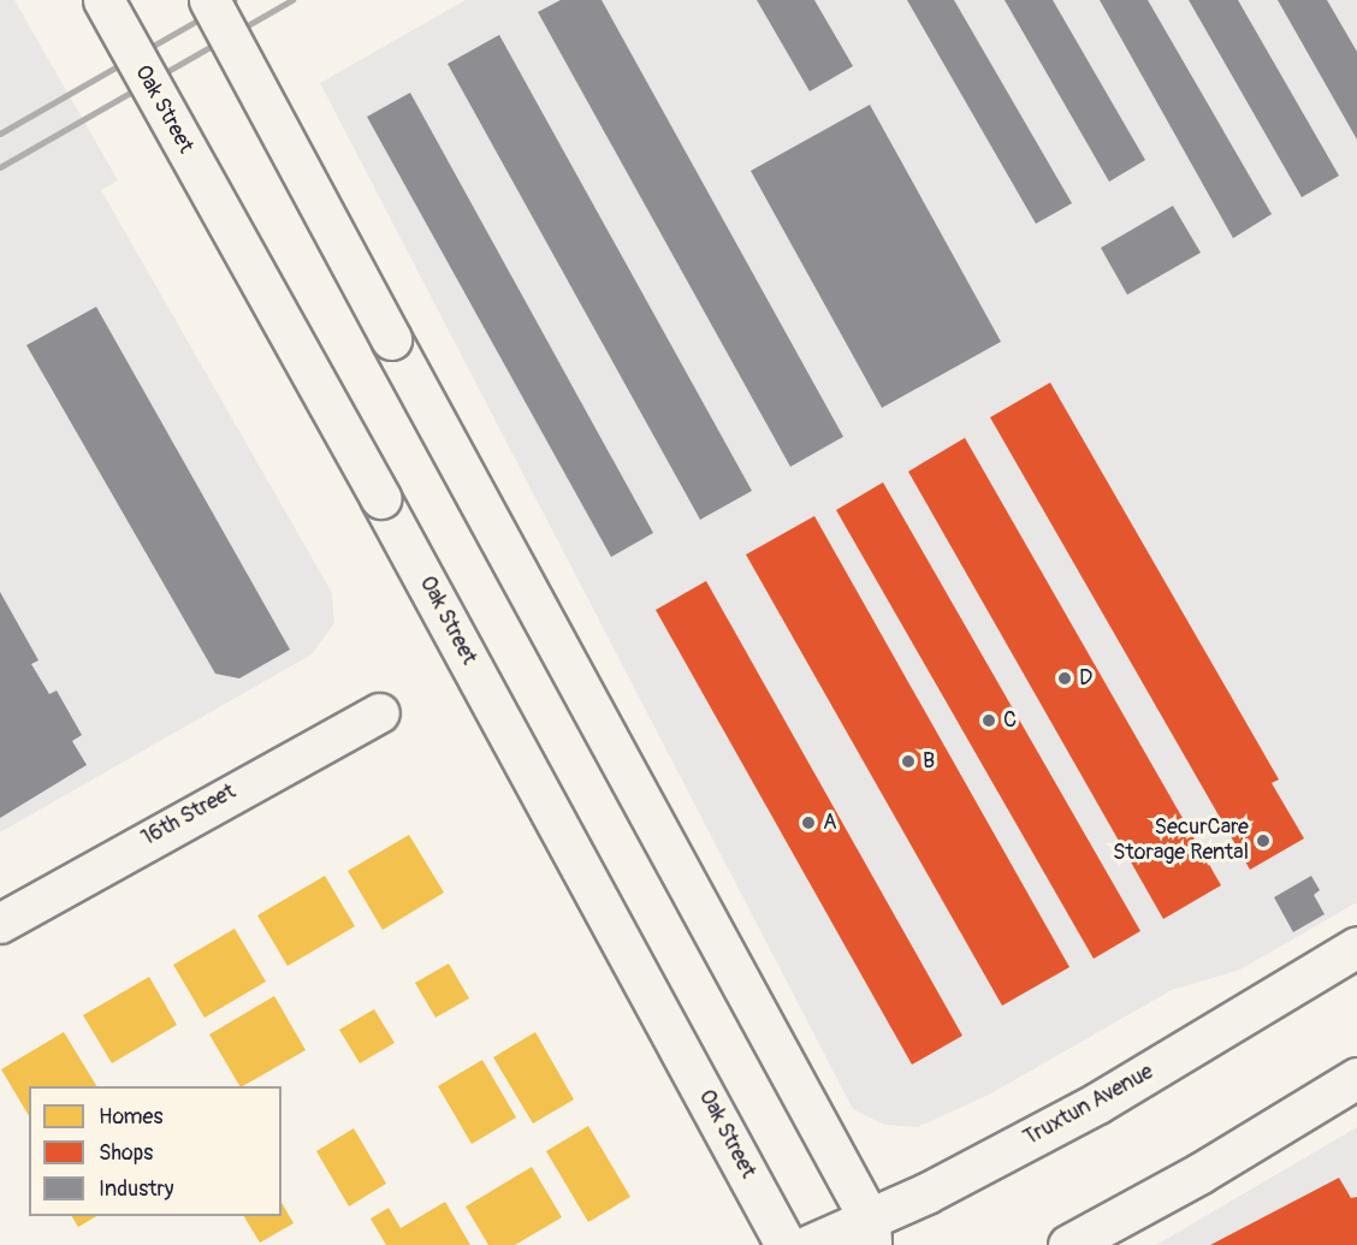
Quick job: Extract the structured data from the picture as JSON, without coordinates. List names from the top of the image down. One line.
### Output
{"streets":{"main road":["Oak Street","Truxtun Avenue"],"street":["16th Street"]},"places":["D","C","B","A","SecurCare Storage Rental"],"legend":["Homes","Shops","Industry"]}
